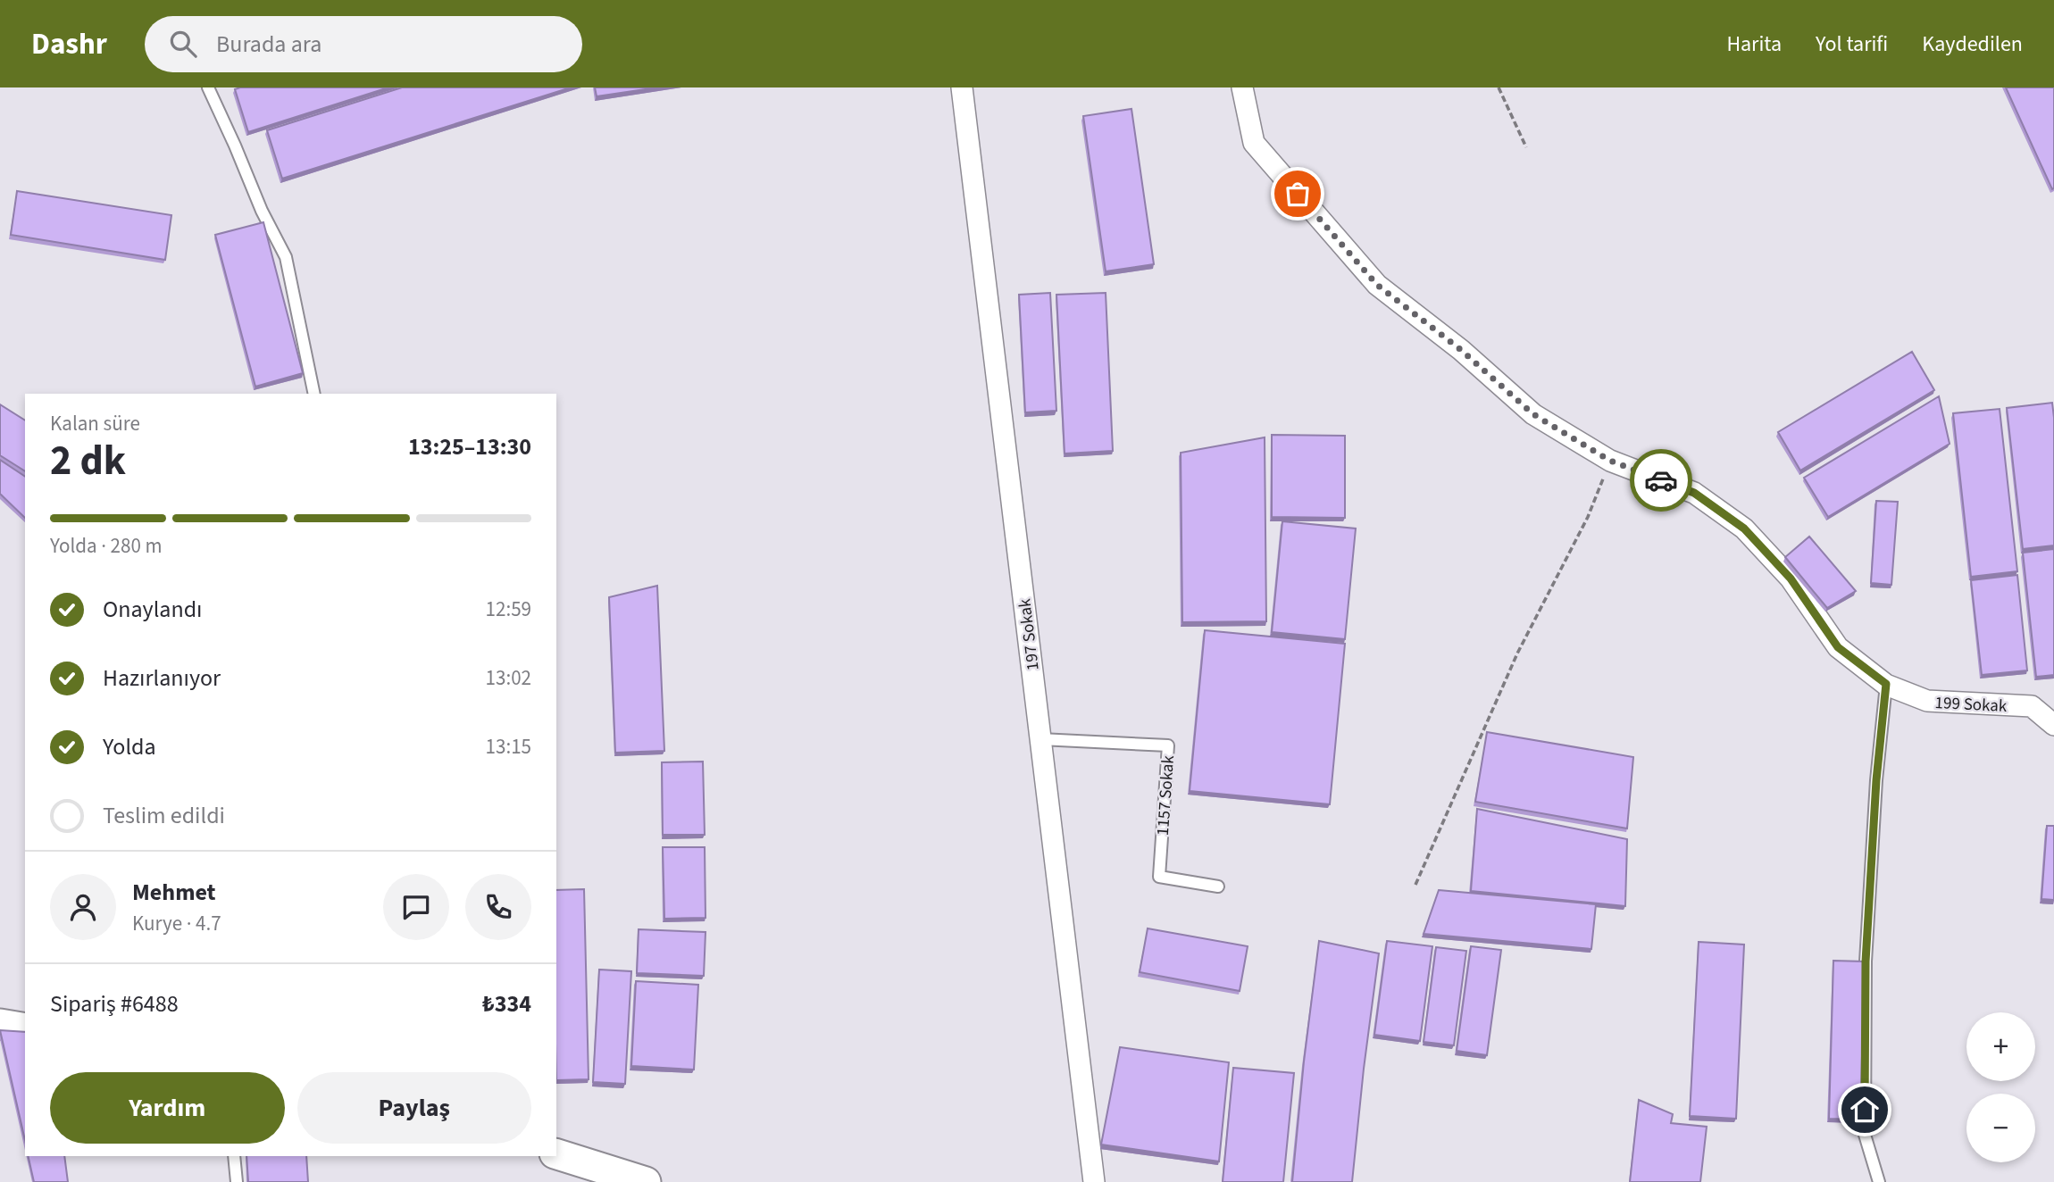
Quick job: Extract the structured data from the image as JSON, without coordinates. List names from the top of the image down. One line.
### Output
{"streets":{"street":["197 Sokak","199 Sokak"],"lane":["1157 Sokak"]},"crossings":[["197 Sokak","1157 Sokak"]],"page":{"header":"Dashr","search":"Burada ara","nav":["Harita","Yol tarifi","Kaydedilen"],"heading":["2 dk","Kalan süre","13:25–13:30"],"panel":["Mehmet","Kurye · 4.7","Sipariş #6488","₺334"],"bar":"Yolda · 280 m","list":[["Onaylandı","12:59"],["Hazırlanıyor","13:02"],["Yolda","13:15"],"Teslim edildi"],"map_buttons":["+","−"],"buttons":["Yardım","Paylaş"]}}
